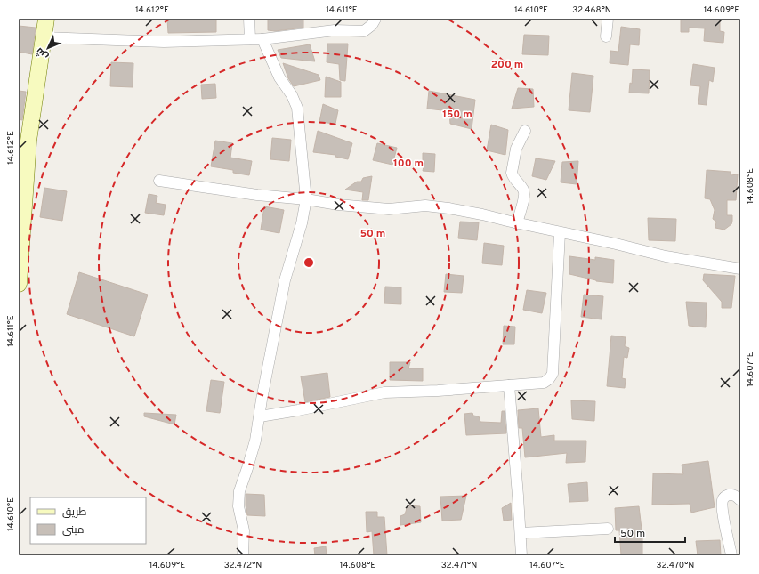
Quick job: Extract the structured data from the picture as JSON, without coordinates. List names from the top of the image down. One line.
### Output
{"legend":["طريق","مبنى"],"scale_bar":"50 m","north":"bottom left","coordinates":["14.612°E","14.611°E","14.610°E","32.468°N","14.609°E","14.608°E","14.607°E","32.472°N","32.471°N","32.470°N"],"rings":["200 m","150 m","100 m","50 m"]}
